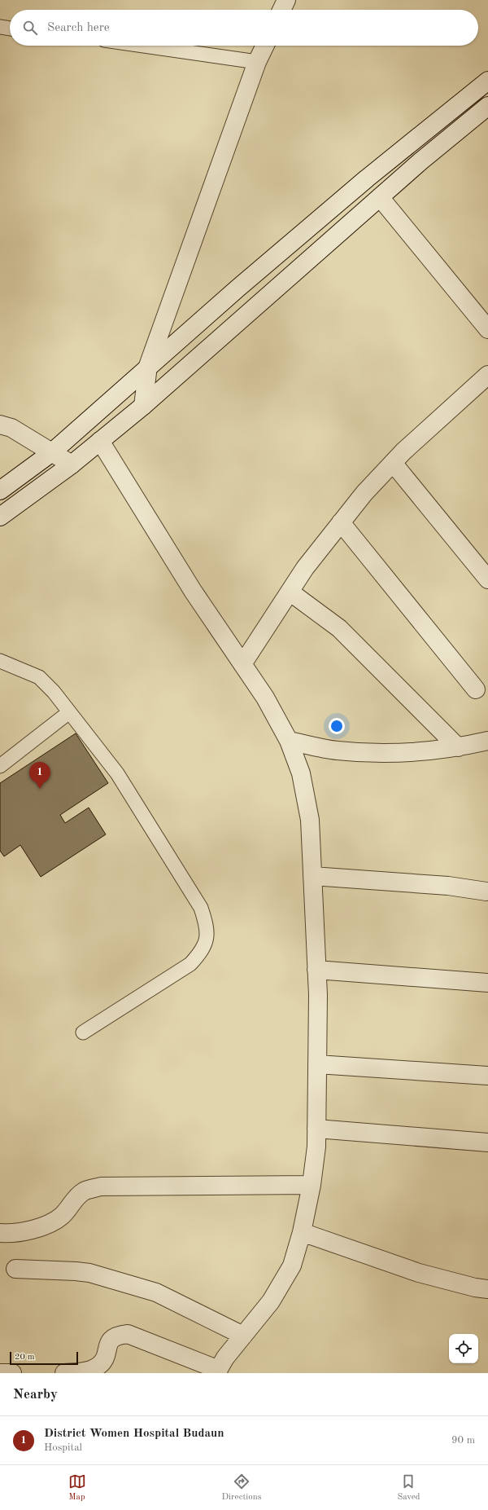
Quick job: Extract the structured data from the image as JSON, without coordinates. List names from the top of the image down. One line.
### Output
{"scale_bar":"20 m","page":{"search":"Search here","pins":"1","scale":"20 m","heading":"Nearby","list":[{"mark":"1","name":"District Women Hospital Budaun","note":"Hospital","value":"90 m"}],"nav":["Map","Directions","Saved"]}}
